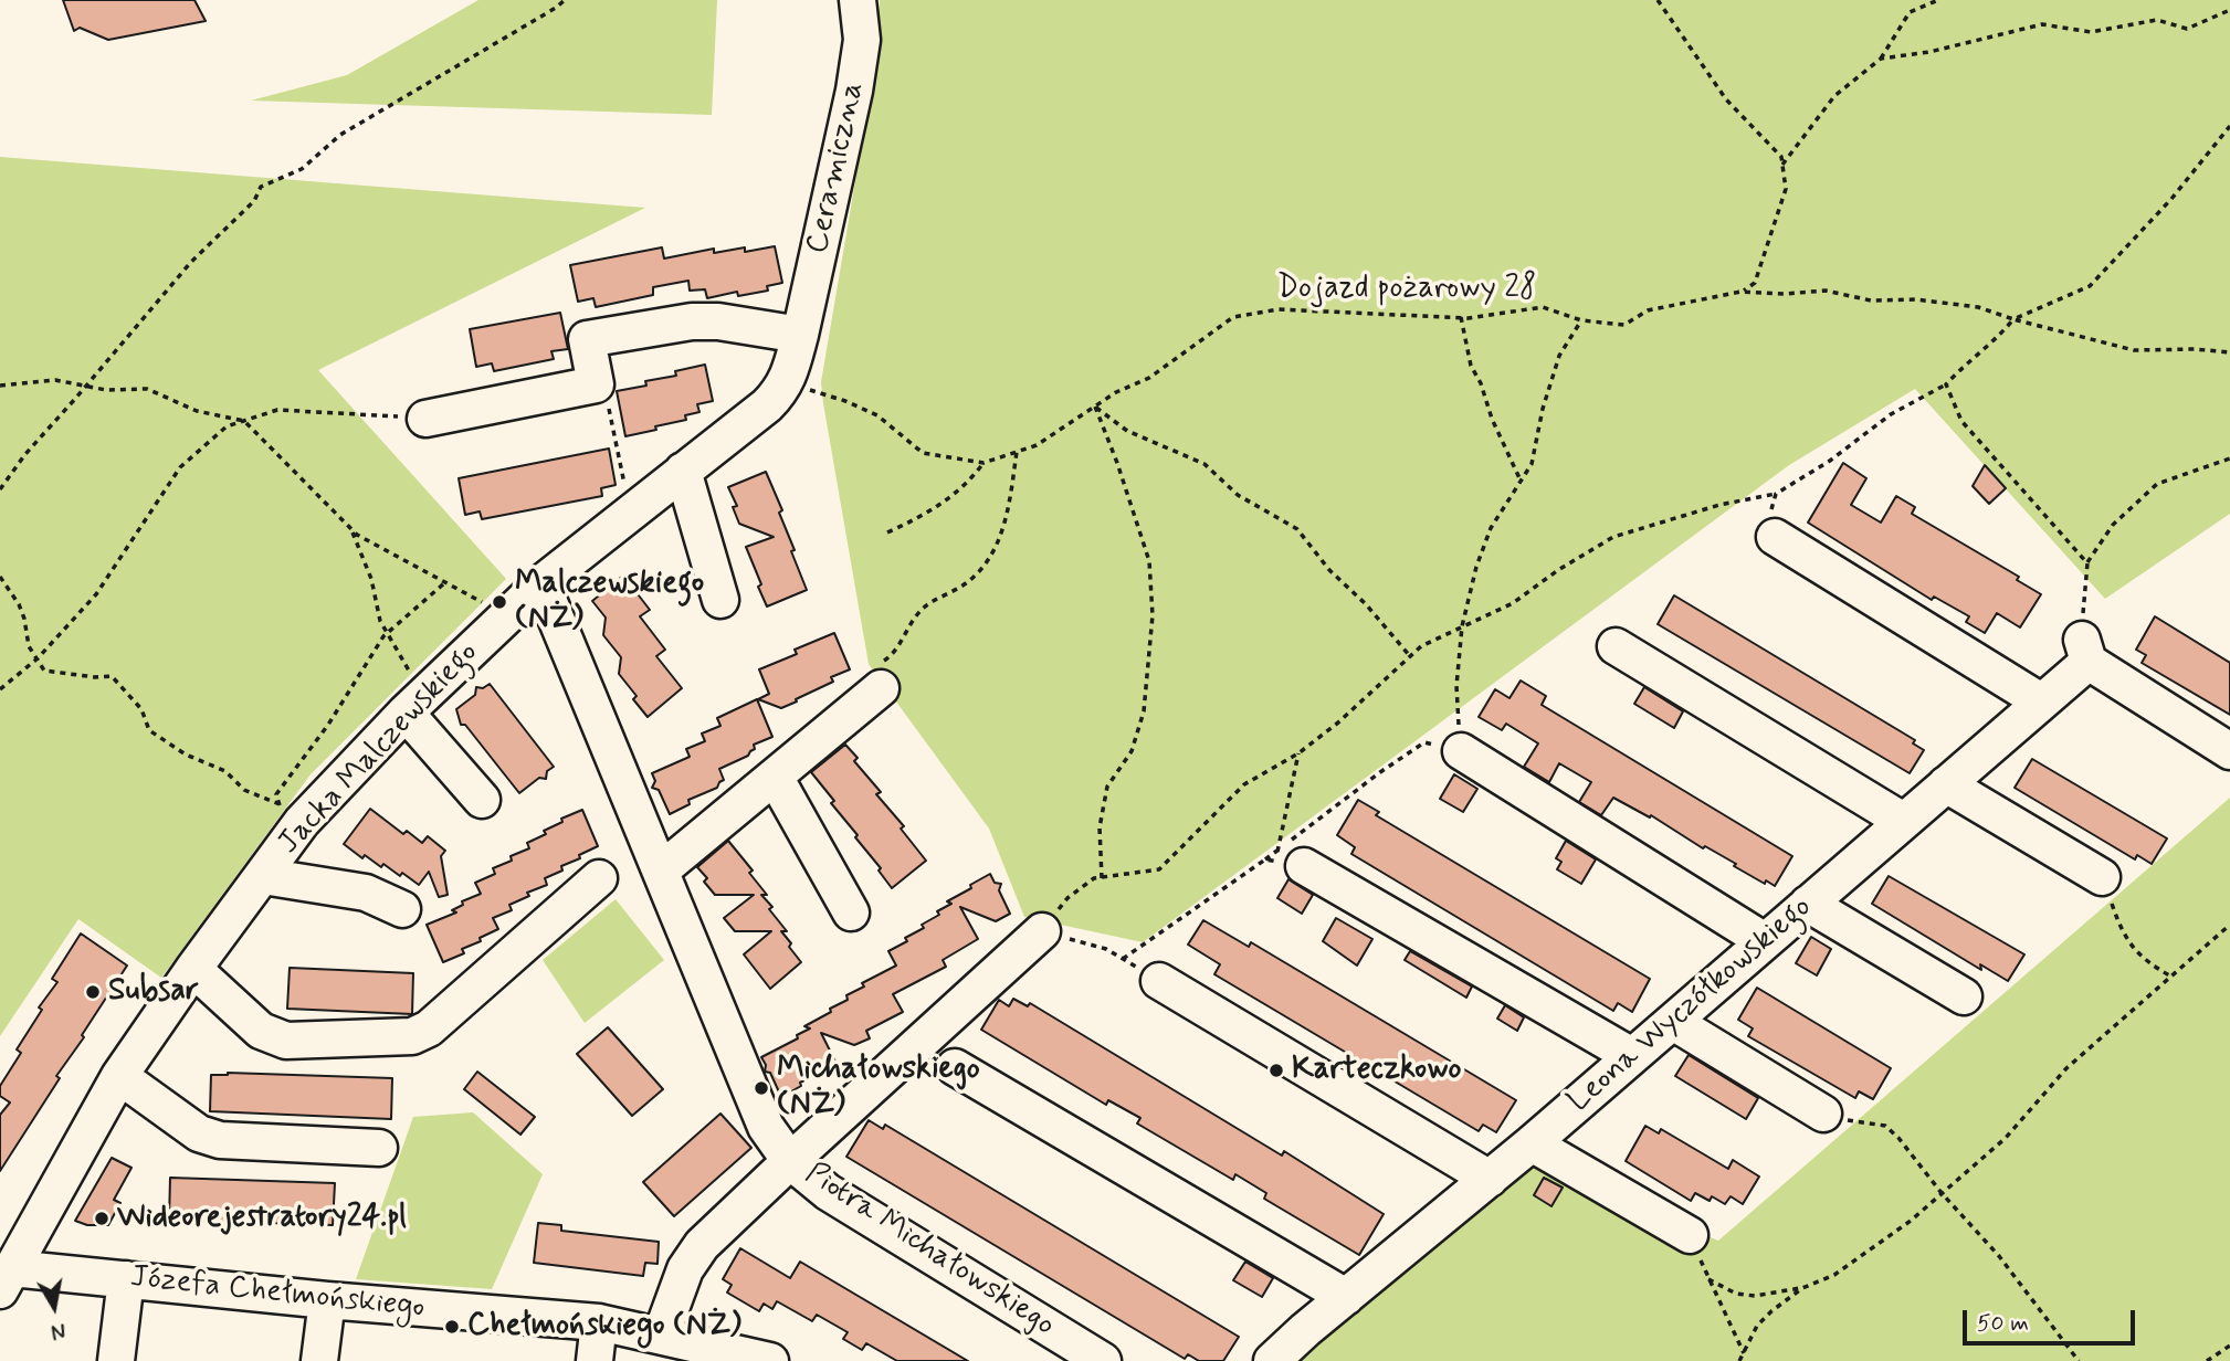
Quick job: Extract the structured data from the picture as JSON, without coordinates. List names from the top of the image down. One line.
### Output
{"streets":{"street":["Ceramiczna","Jacka Malczewskiego","Leona Wyczółkowskiego","Piotra Michałowskiego","Józefa Chełmońskiego"],"path":["Dojazd pożarowy 28"]},"crossings":[["Ceramiczna","Jacka Malczewskiego"],["Dojazd pożarowy 28","Jacka Malczewskiego"],["Jacka Malczewskiego","Piotra Michałowskiego"],["Jacka Malczewskiego","Józefa Chełmońskiego"]],"places":["Malczewskiego (NŻ)","Subsar","Karteczkowo","Michałowskiego (NŻ)","Wideorejestratory24.pl","Chełmońskiego (NŻ)"],"scale_bar":"50 m","north":"bottom"}
